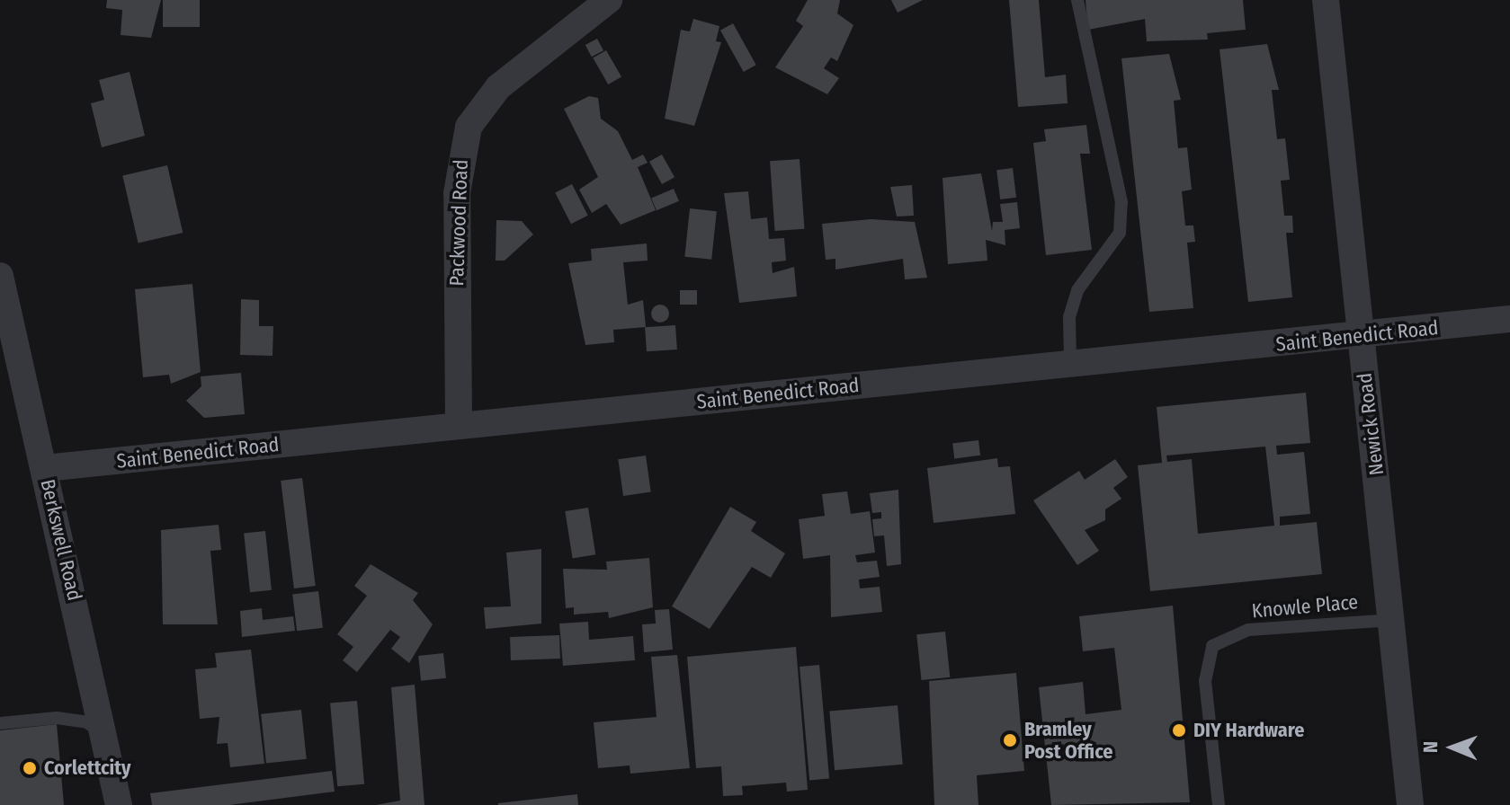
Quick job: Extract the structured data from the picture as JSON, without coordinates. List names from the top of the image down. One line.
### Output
{"streets":{"street":["Packwood Road","Saint Benedict Road","Newick Road","Berkswell Road"],"lane":["Knowle Place"]},"crossings":[["Packwood Road","Saint Benedict Road"],["Saint Benedict Road","Newick Road"],["Saint Benedict Road","Berkswell Road"],["Newick Road","Knowle Place"]],"places":["DIY Hardware","Bramley Post Office","Corlettcity"],"north":"left"}
